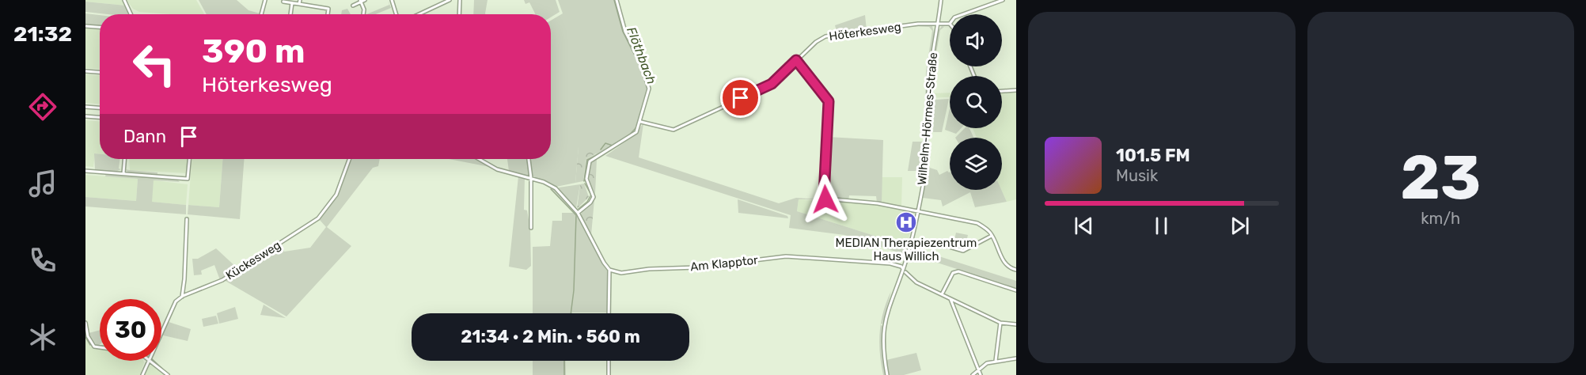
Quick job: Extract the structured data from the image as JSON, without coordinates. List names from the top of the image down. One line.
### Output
{"streets":{"street":["Höterkesweg","Wilhelm-Hörmes-Straße","Kückesweg","Am Klapptor"]},"crossings":[["Höterkesweg","Wilhelm-Hörmes-Straße"],["Wilhelm-Hörmes-Straße","Am Klapptor"]],"water":["Flöthbach"],"places":{"hospital":["MEDIAN Therapiezentrum Haus Willich"]},"page":{"tabs":"21:32","tile":["23","km/h"],"turn":["390 m","Höterkesweg"],"then":"Dann","song":["101.5 FM","Musik"],"limit":"30","trip":"21:34 · 2 Min. · 560 m"}}
